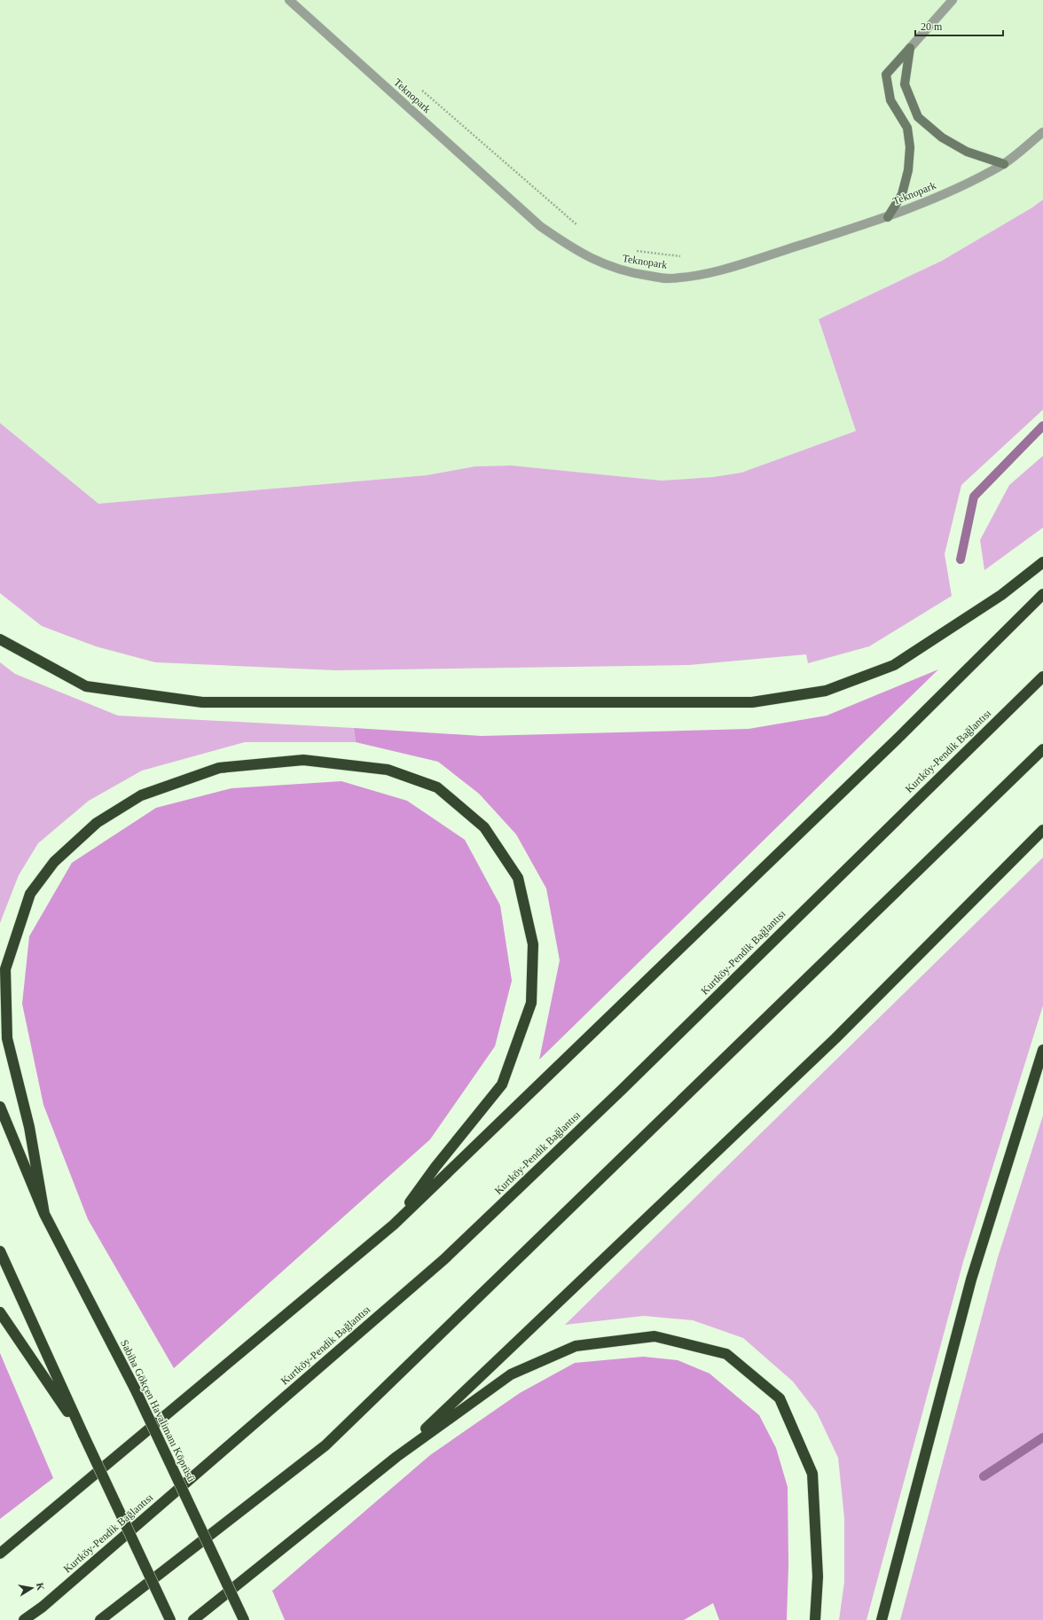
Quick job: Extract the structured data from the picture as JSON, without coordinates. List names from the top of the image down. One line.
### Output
{"streets":{"highway":["Kurtköy-Pendik Bağlantısı","Sabiha Gökçen Havalimanı Köprüsü"],"street":["Teknopark"]},"scale_bar":"20 m","north":"right"}
